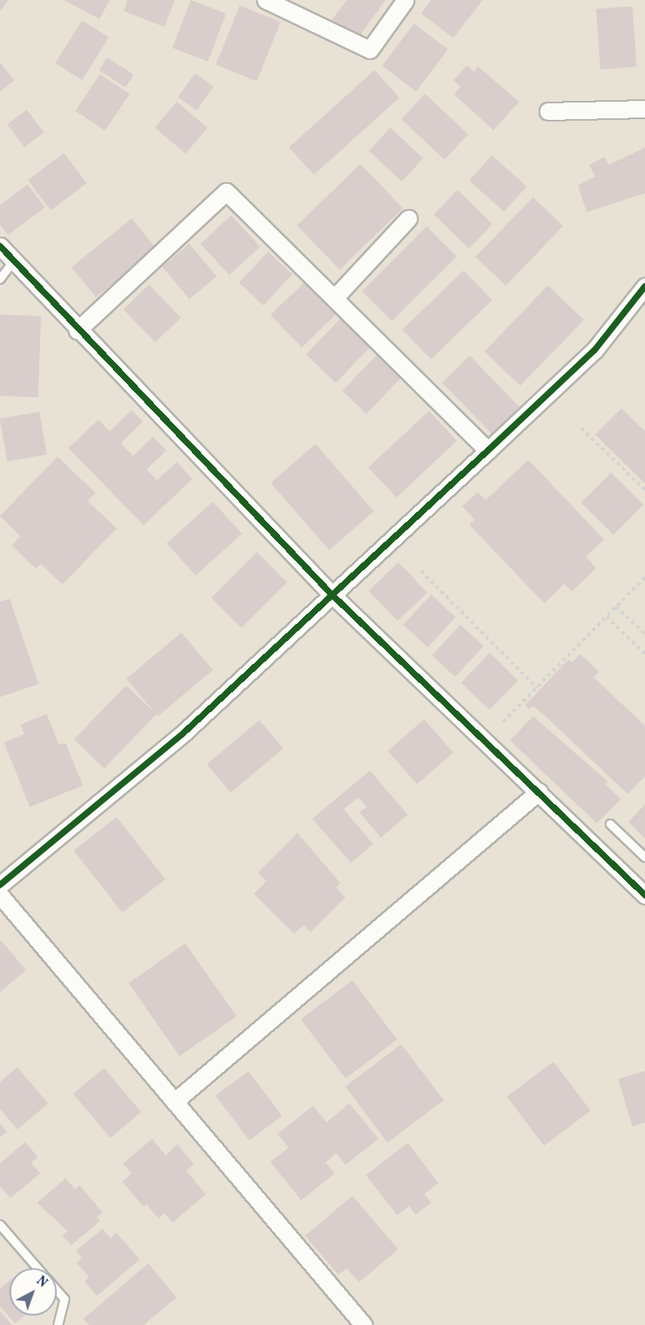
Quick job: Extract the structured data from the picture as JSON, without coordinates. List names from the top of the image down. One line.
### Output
{"north":"top right"}
